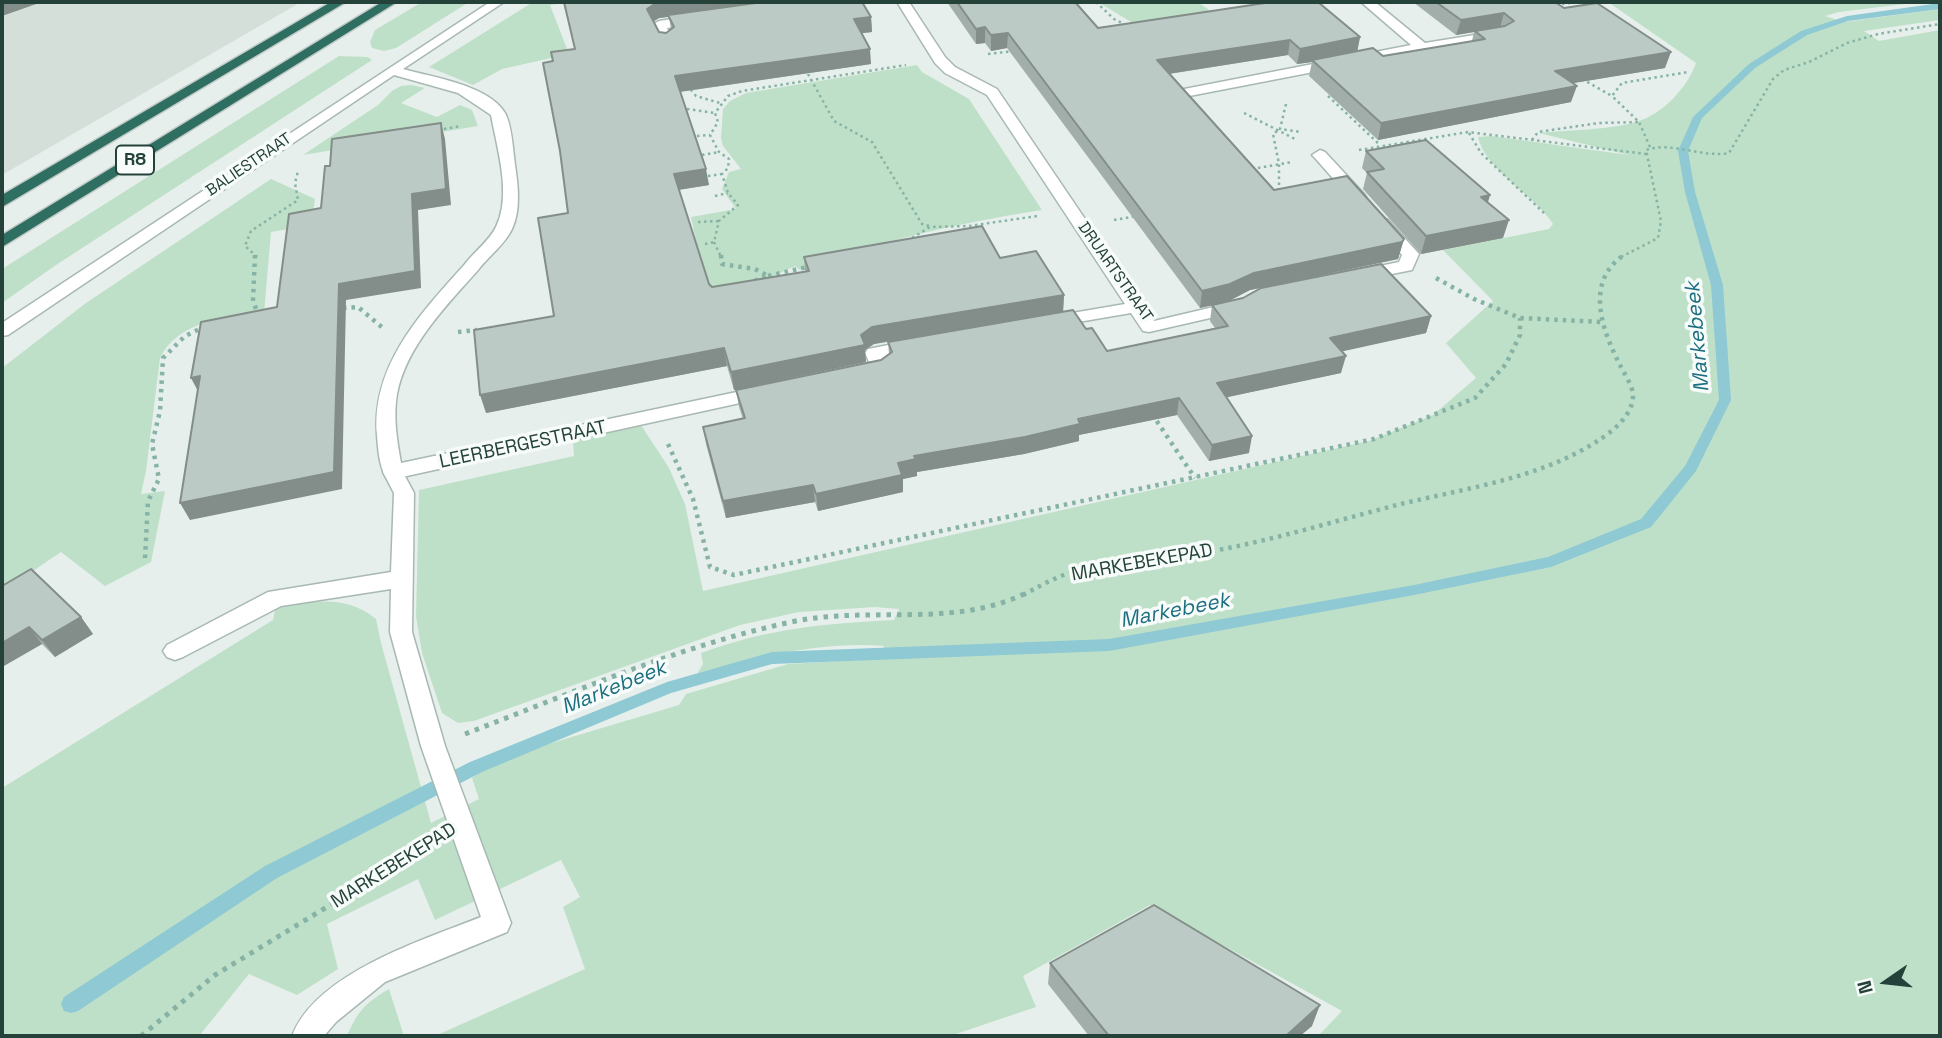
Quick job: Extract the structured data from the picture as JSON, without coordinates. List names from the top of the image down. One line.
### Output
{"streets":{"highway":["R8"],"street":["BALIESTRAAT","DRUARTSTRAAT","LEERBERGESTRAAT","MARKEBEKEPAD"]},"water":["Markebeek"],"north":"left"}
